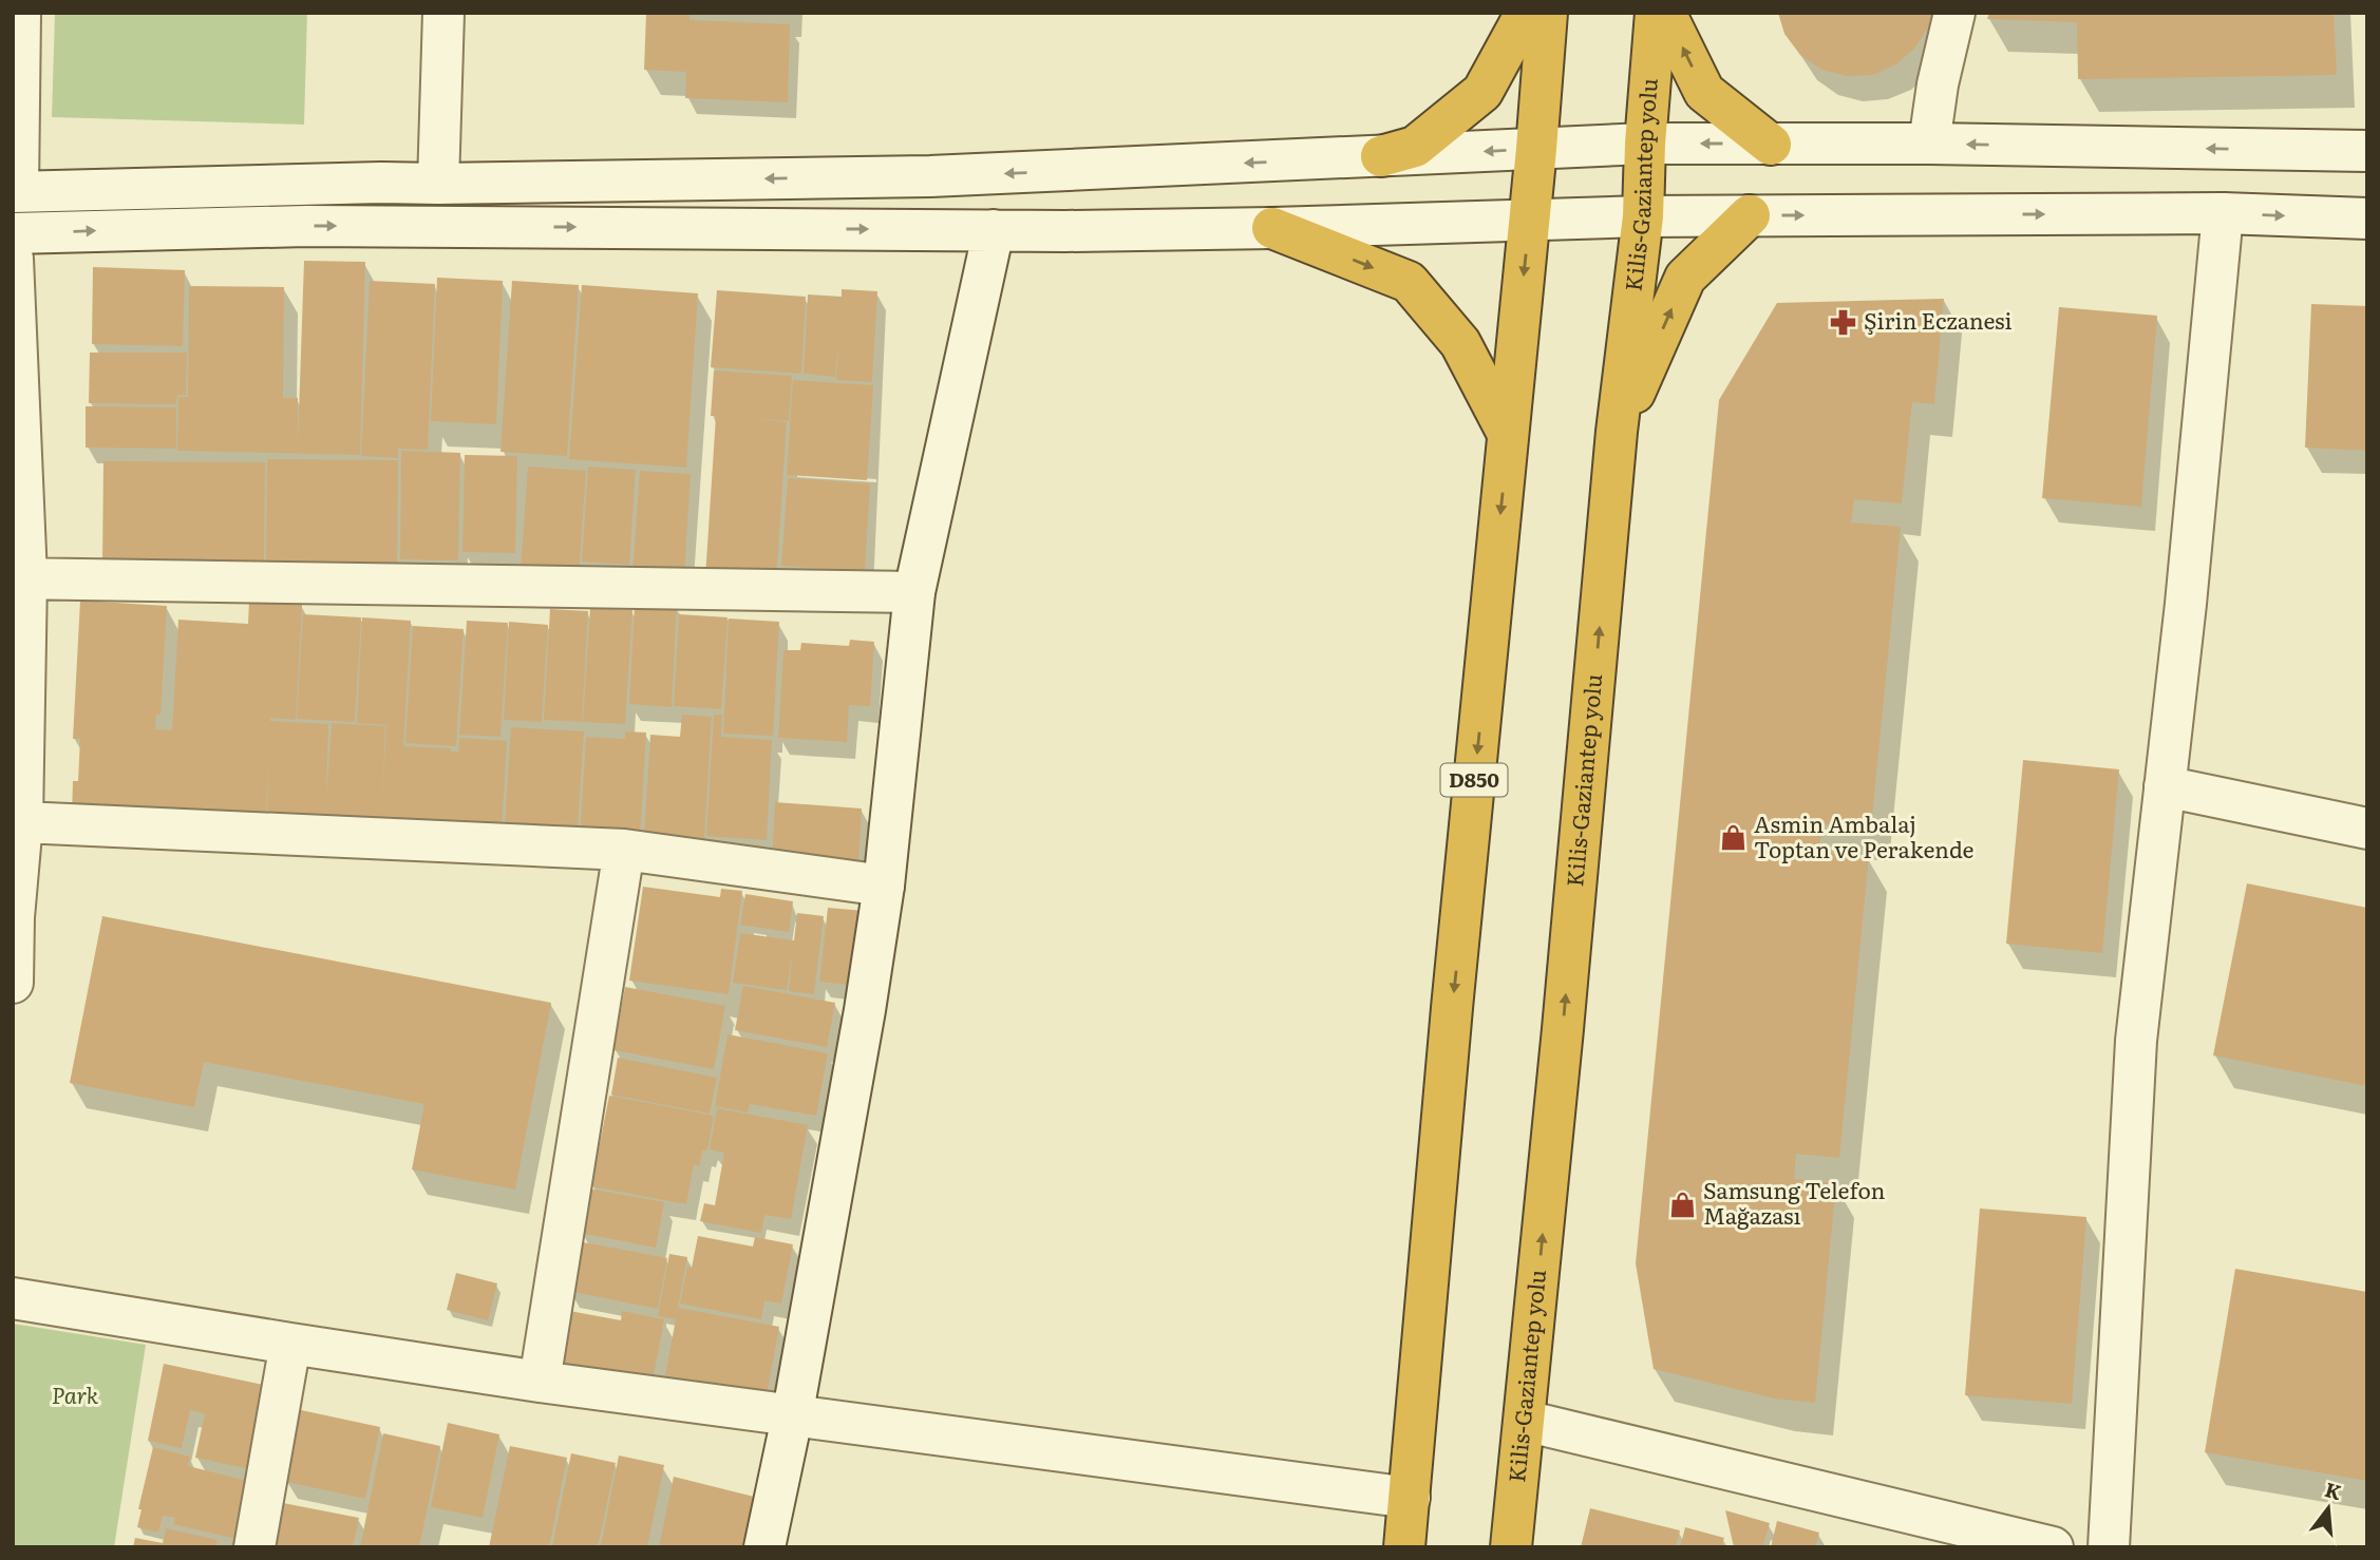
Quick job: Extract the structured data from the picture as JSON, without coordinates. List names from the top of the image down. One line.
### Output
{"streets":{"highway":["Kilis-Gaziantep yolu","D850"]},"parks":["Park"],"places":{"pharmacy":["Şirin Eczanesi"],"shop":["Asmin Ambalaj Toptan ve Perakende","Samsung Telefon Mağazası"]},"north":"top"}
